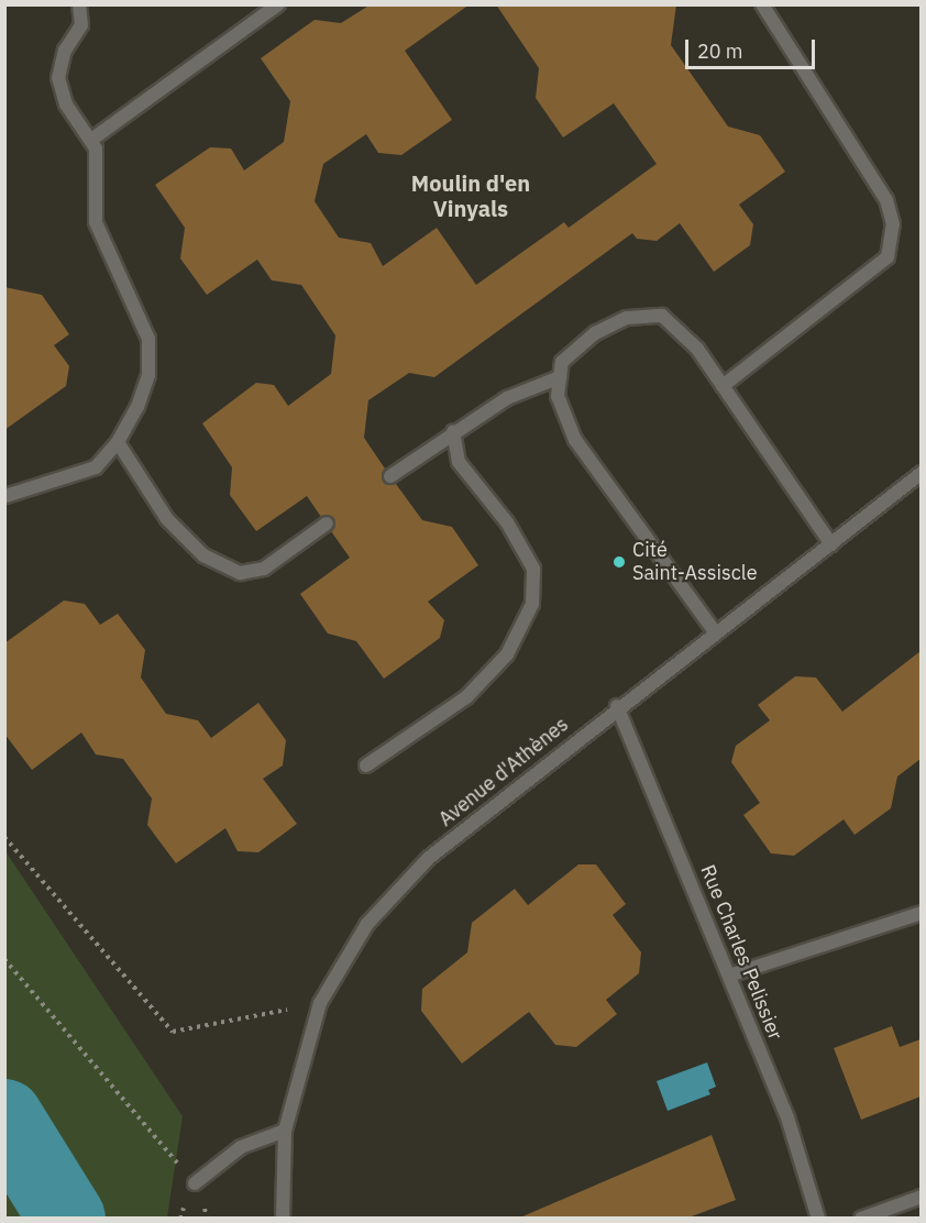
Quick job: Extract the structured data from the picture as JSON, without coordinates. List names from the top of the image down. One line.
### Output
{"streets":{"street":["Avenue d'Athènes","Rue Charles Pelissier"]},"crossings":[["Avenue d'Athènes","Rue Charles Pelissier"]],"districts":["Moulin d'en Vinyals"],"places":["Cité Saint-Assiscle"],"scale_bar":"20 m"}
